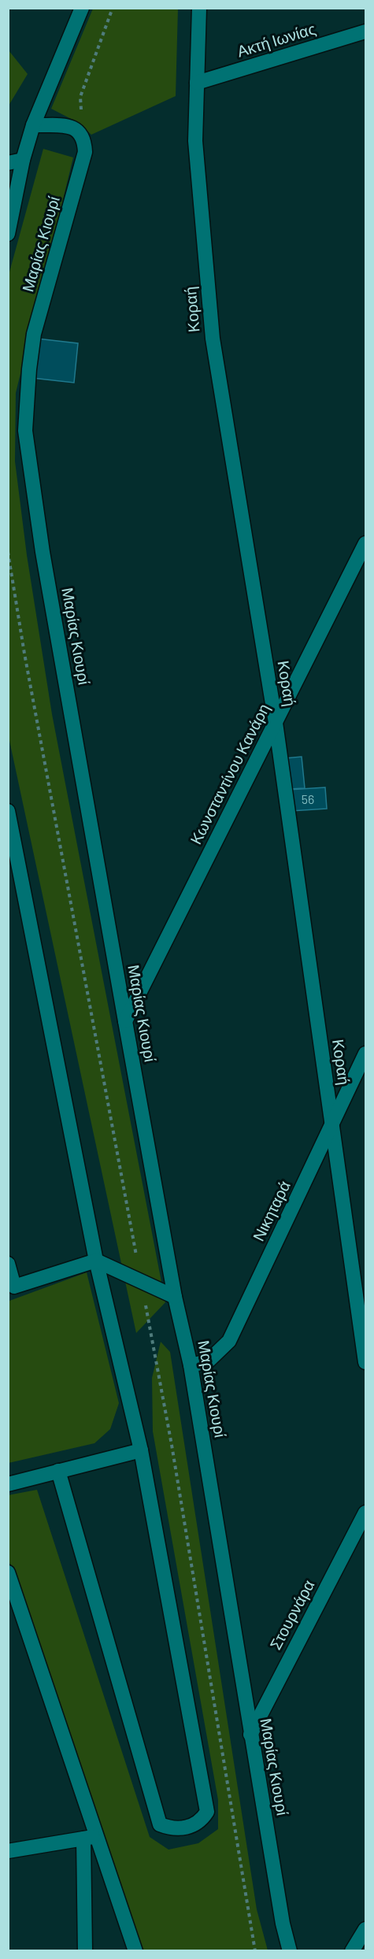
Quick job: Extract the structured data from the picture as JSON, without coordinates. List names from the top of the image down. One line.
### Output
{"streets":{"street":["Ακτή Ιωνίας","Μαρίας Κιουρί","Κοραή","Κωνσταντίνου Κανάρη","Νικηταρά","Στουρνάρα"]},"crossings":[["Ακτή Ιωνίας","Κοραή"],["Μαρίας Κιουρί","Κωνσταντίνου Κανάρη"],["Μαρίας Κιουρί","Νικηταρά"],["Μαρίας Κιουρί","Στουρνάρα"],["Κοραή","Κωνσταντίνου Κανάρη"],["Κοραή","Νικηταρά"]],"house_numbers":["56"]}
